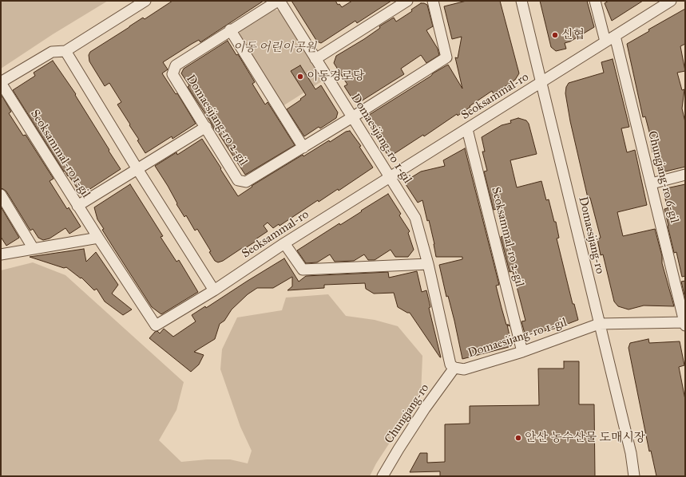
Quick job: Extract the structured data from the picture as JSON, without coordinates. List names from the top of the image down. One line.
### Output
{"streets":{"street":["Seoksammal-ro","Domaesijang-ro 2-gil","Domaesijang-ro 1-gil","Seoksammal-ro 1-gil","Chungjang-ro 6-gil","Domaesijang-ro","Seoksammal-ro 2-gil","Chungjang-ro"]},"crossings":[["Seoksammal-ro","Domaesijang-ro 1-gil"],["Seoksammal-ro","Seoksammal-ro 1-gil"],["Seoksammal-ro","Chungjang-ro 6-gil"],["Seoksammal-ro","Domaesijang-ro"],["Seoksammal-ro","Seoksammal-ro 2-gil"],["Domaesijang-ro 2-gil","Domaesijang-ro 1-gil"],["Domaesijang-ro 1-gil","Chungjang-ro 6-gil"],["Domaesijang-ro 1-gil","Domaesijang-ro"],["Domaesijang-ro 1-gil","Seoksammal-ro 2-gil"],["Domaesijang-ro 1-gil","Chungjang-ro"]],"parks":["이동 어린이공원"],"places":["신협","이동경로당","안산 농수산물 도매시장"]}
